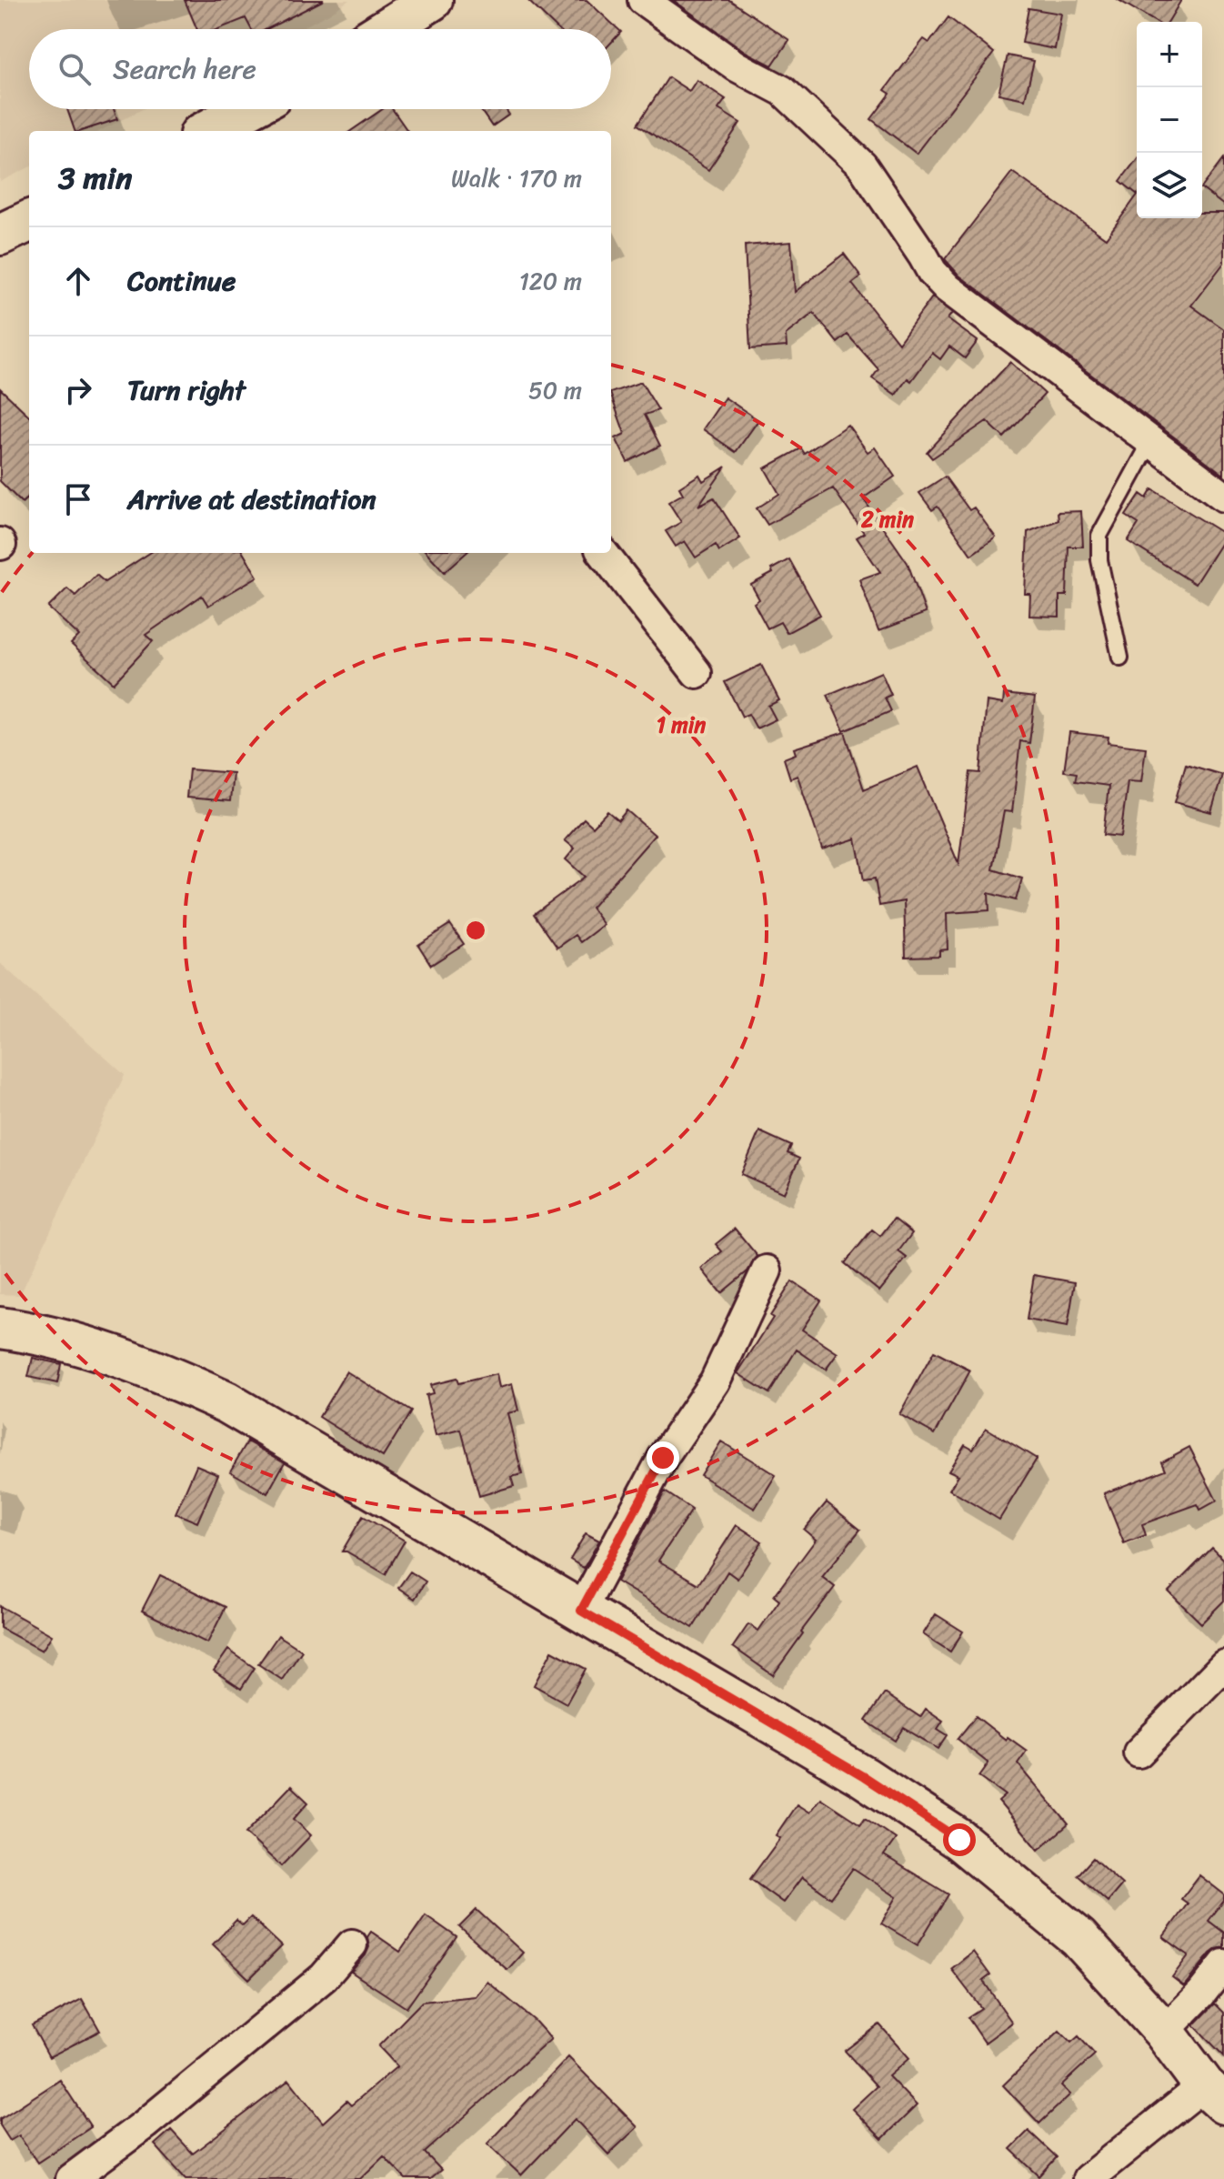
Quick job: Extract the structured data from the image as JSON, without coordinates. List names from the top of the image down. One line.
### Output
{"page":{"map_buttons":["+","−"],"search":"Search here","heading":["3 min","Walk · 170 m"],"list":[["Continue","120 m"],["Turn right","50 m"],"Arrive at destination"]},"rings":["2 min","1 min"]}
